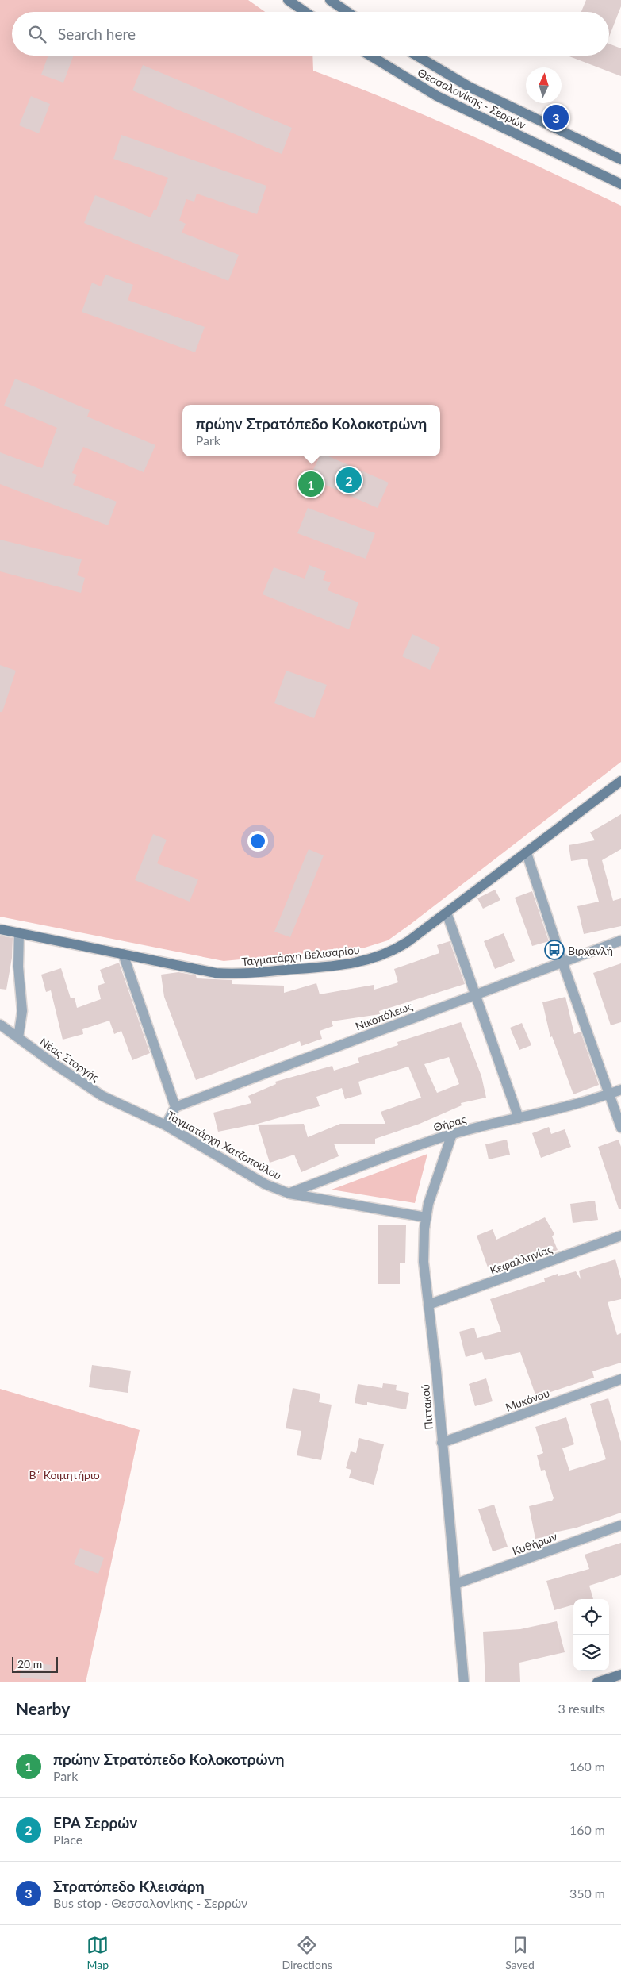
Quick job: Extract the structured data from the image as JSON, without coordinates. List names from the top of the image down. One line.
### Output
{"streets":{"street":["Θεσσαλονίκης - Σερρών","Ταγματάρχη Βελισαρίου","Νικοπόλεως","Νέας Στοργής","Θήρας","Ταγματάρχη Χατζοπούλου","Κεφαλληνίας","Μυκόνου","Πιττακού","Κυθήρων"]},"crossings":[["Ταγματάρχη Βελισαρίου","Ταγματάρχη Χατζοπούλου"],["Νικοπόλεως","Ταγματάρχη Χατζοπούλου"],["Νέας Στοργής","Ταγματάρχη Χατζοπούλου"],["Θήρας","Ταγματάρχη Χατζοπούλου"],["Θήρας","Πιττακού"],["Ταγματάρχη Χατζοπούλου","Πιττακού"],["Κεφαλληνίας","Πιττακού"],["Μυκόνου","Πιττακού"],["Πιττακού","Κυθήρων"]],"parks":["Β΄ Κοιμητήριο"],"places":{"bus stop":["Βιρχανλή"]},"scale_bar":"20 m","north":"top","page":{"search":"Search here","pins":["3","2","1"],"popup":["πρώην Στρατόπεδο Κολοκοτρώνη","Park"],"scale":"20 m","heading":["Nearby","3 results"],"list":[{"mark":"1","name":"πρώην Στρατόπεδο Κολοκοτρώνη","note":"Park","value":"160 m"},{"mark":"2","name":"ΕΡΑ Σερρών","note":"Place","value":"160 m"},{"mark":"3","name":"Στρατόπεδο Κλεισάρη","note":"Bus stop · Θεσσαλονίκης - Σερρών","value":"350 m"}],"nav":["Map","Directions","Saved"]}}
